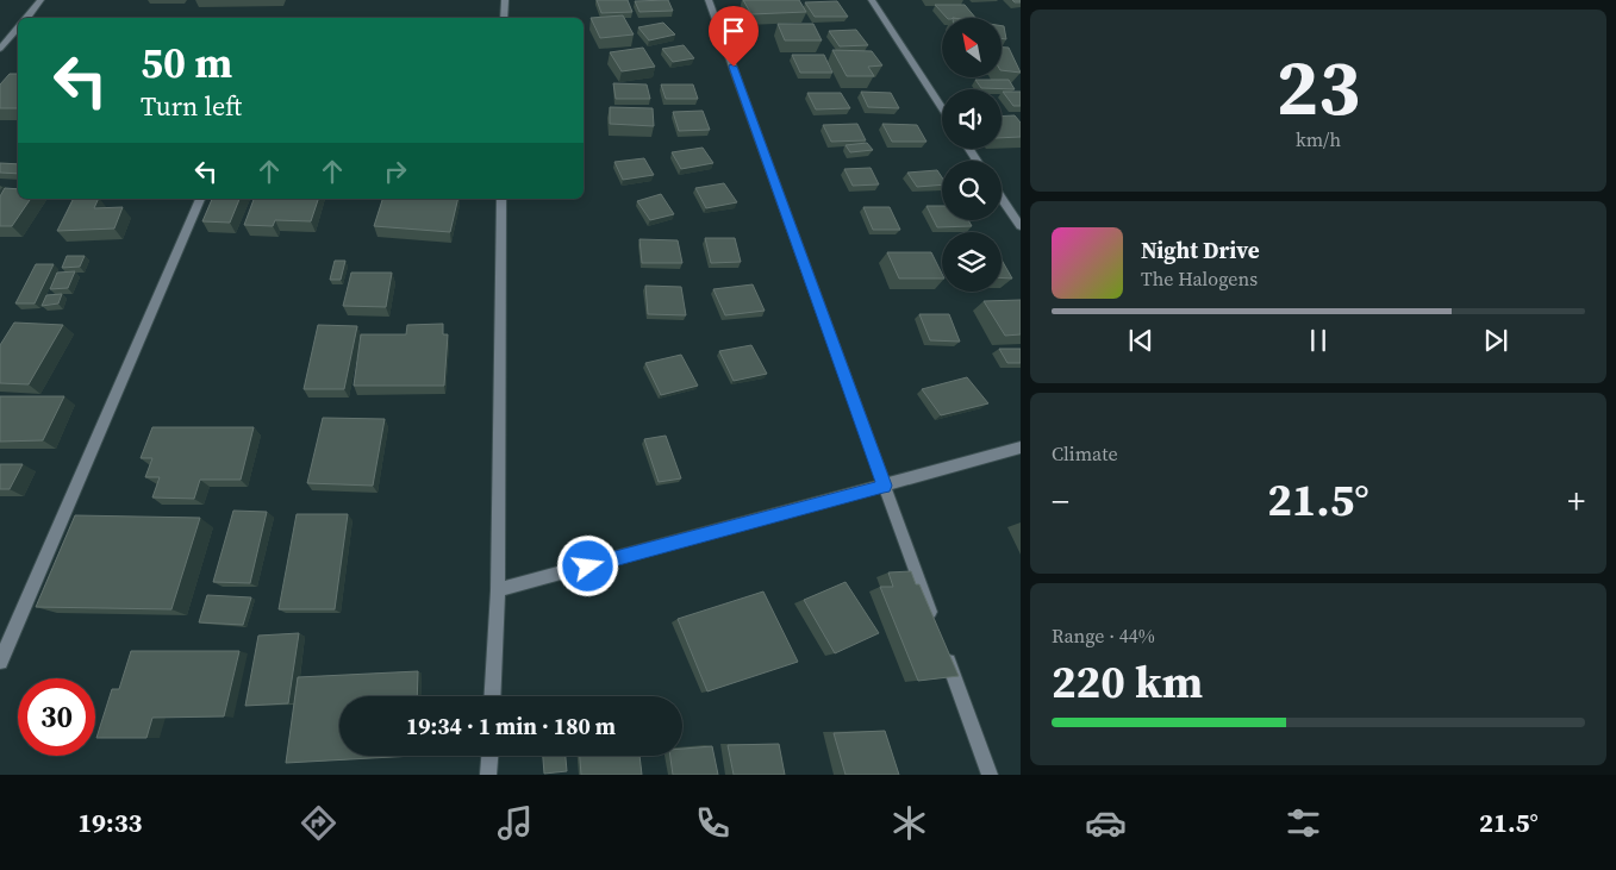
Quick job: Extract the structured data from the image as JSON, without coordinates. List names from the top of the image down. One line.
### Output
{"north":"top left","page":{"tile":[["23","km/h"],"Climate",["Range · 44%","220 km"]],"turn":["50 m","Turn left"],"song":["Night Drive","The Halogens"],"heat":["−","21.5°","+"],"limit":"30","trip":"19:34 · 1 min · 180 m","tabs":["19:33","21.5°"]}}
